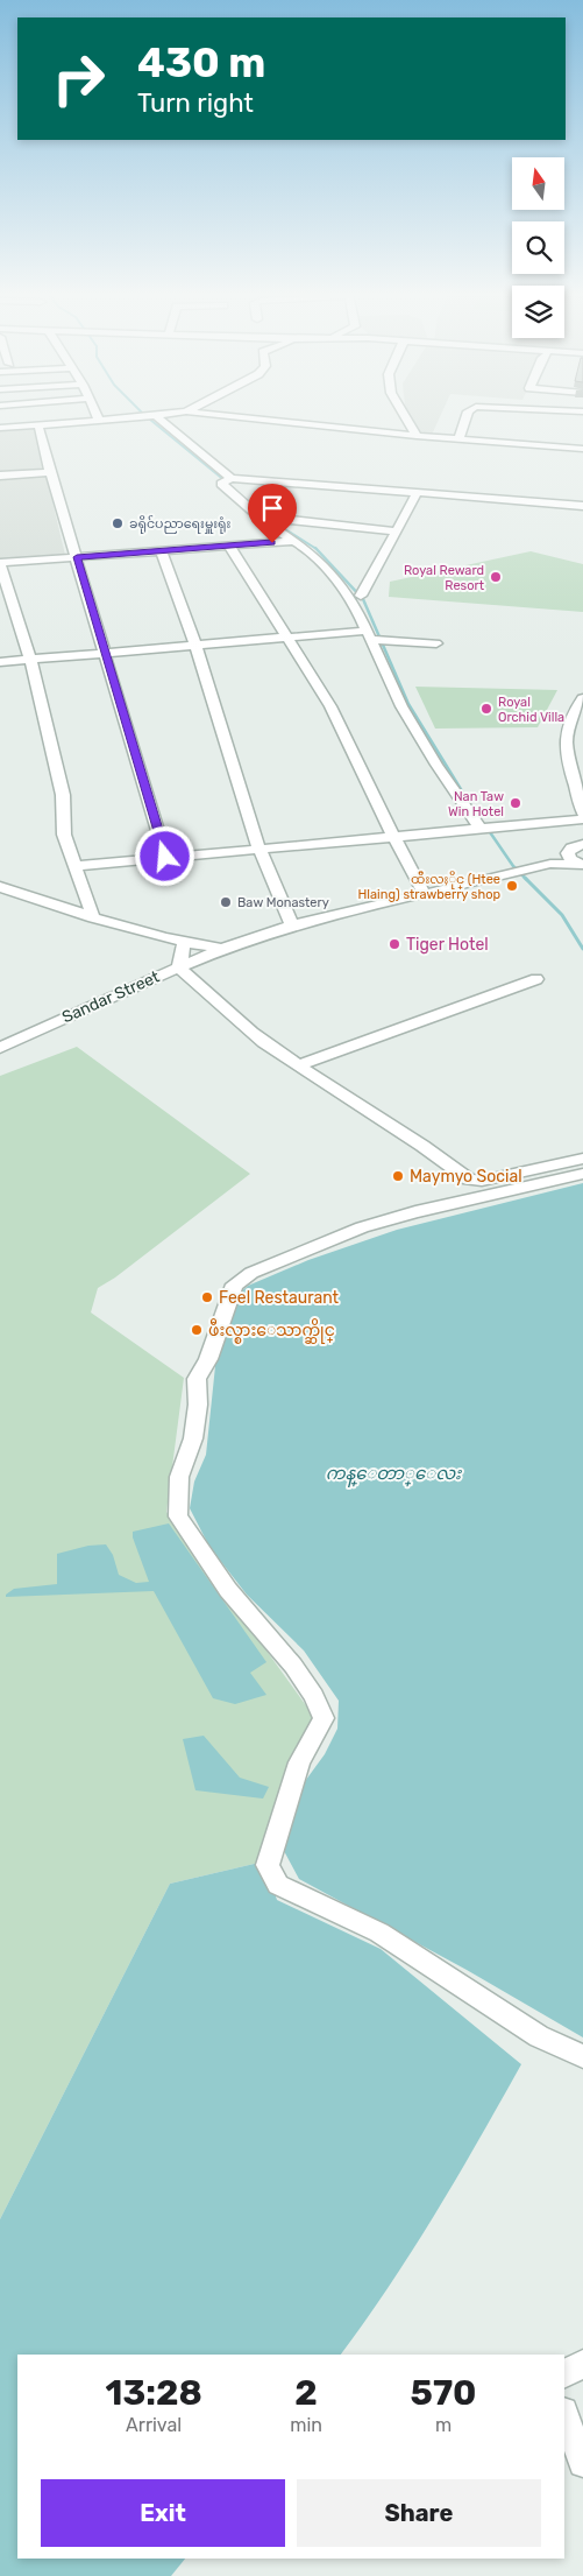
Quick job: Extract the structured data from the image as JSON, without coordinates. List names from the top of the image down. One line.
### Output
{"streets":{"street":["Sandar Street"]},"water":["ကန္ေတာ္ေလး"],"places":["ခရိုင်ပညာရေးမှူးရုံး","Royal Reward Resort","Royal Orchid Villa","Nan Taw Win Hotel","ထီးလႈိုင္ (Htee Hlaing) strawberry shop","Baw Monastery","Tiger Hotel","Maymyo Social","Feel Restaurant","ဖီးလ္စားေသာက္ဆိုင္"],"north":"top","page":{"turn":["430 m","Turn right"],"eta":["13:28","Arrival","2","min","570","m"],"buttons":["Exit","Share"]}}
